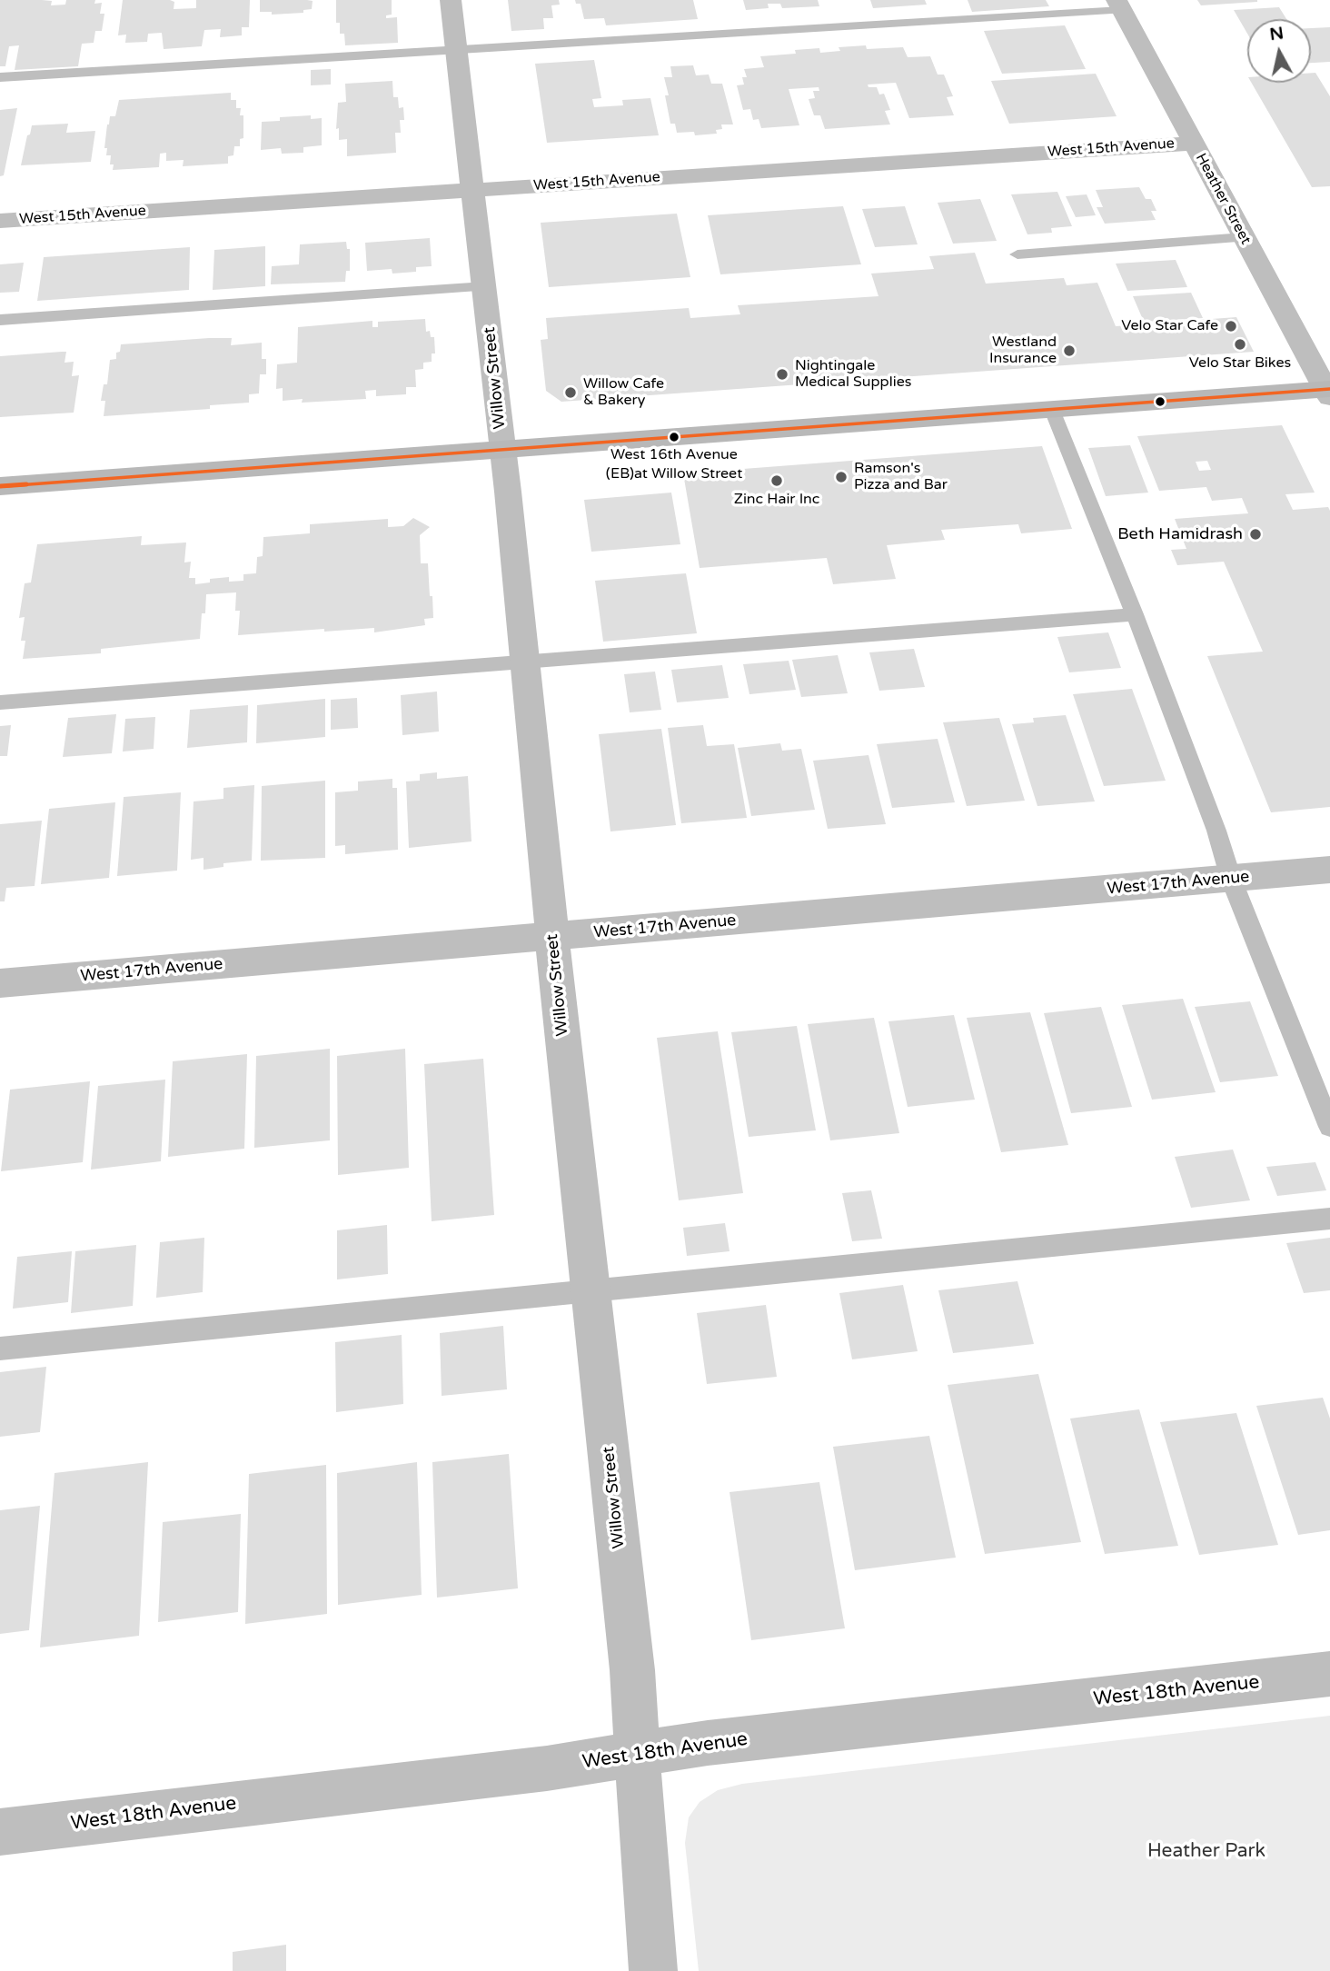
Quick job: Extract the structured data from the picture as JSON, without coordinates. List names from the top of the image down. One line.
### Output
{"streets":{"street":["West 15th Avenue","Heather Street","Willow Street","West 17th Avenue","West 18th Avenue"]},"crossings":[["West 15th Avenue","Heather Street"],["West 15th Avenue","Willow Street"],["Willow Street","West 17th Avenue"],["Willow Street","West 18th Avenue"]],"parks":["Heather Park"],"places":["Velo Star Cafe","Velo Star Bikes","Westland Insurance","Nightingale Medical Supplies","Willow Cafe & Bakery","West 16th Avenue (EB)at Willow Street","Ramson's Pizza and Bar","Zinc Hair Inc","Beth Hamidrash"],"north":"top"}
